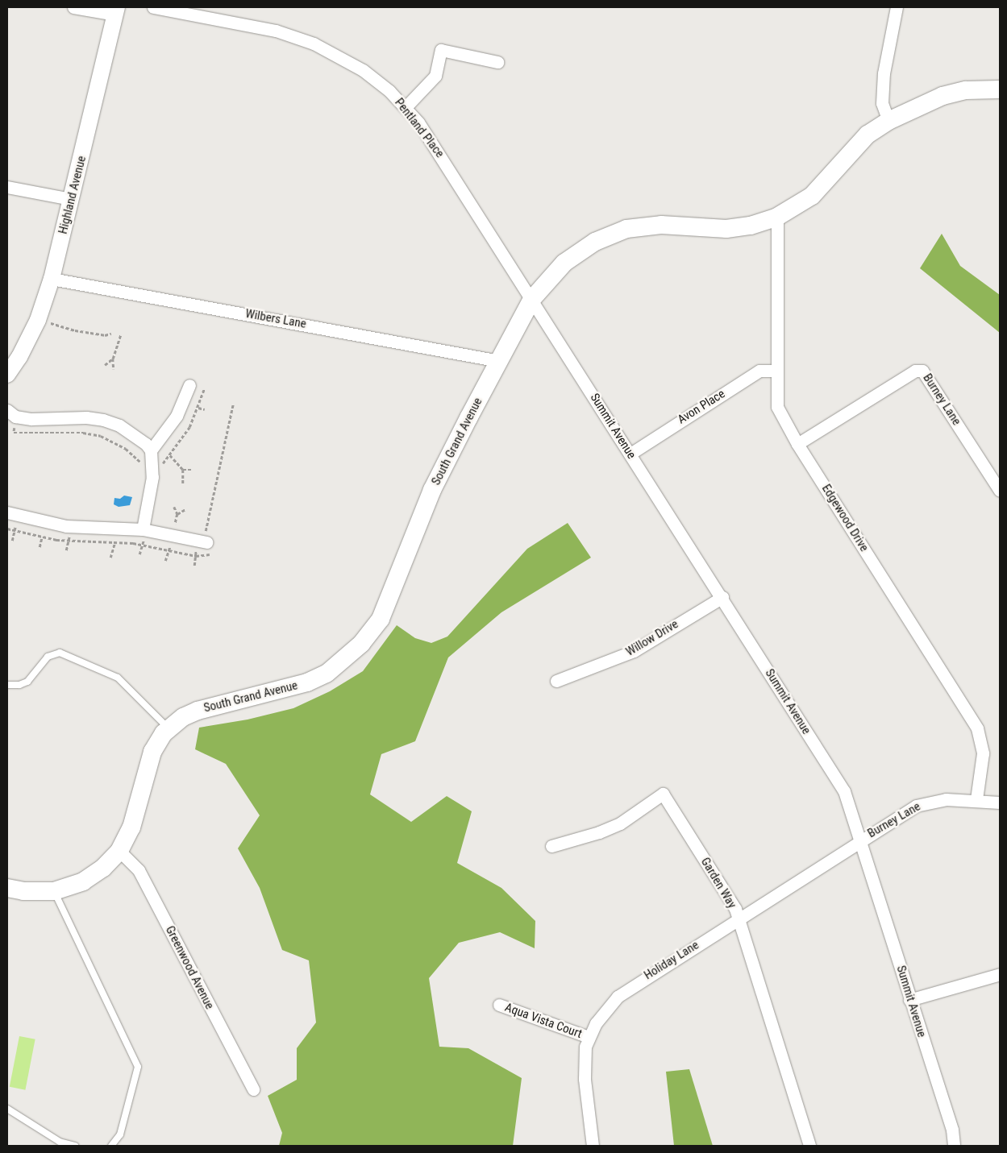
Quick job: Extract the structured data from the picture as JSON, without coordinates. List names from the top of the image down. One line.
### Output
{"streets":{"main road":["South Grand Avenue"],"street":["Pentland Place","Highland Avenue","Wilbers Lane","Burney Lane","Avon Place","Summit Avenue","Edgewood Drive","Willow Drive","Garden Way","Holiday Lane","Greenwood Avenue","Aqua Vista Court"]},"crossings":[["Pentland Place","Summit Avenue"],["Pentland Place","South Grand Avenue"],["Highland Avenue","Wilbers Lane"],["Wilbers Lane","South Grand Avenue"],["Burney Lane","Summit Avenue"],["Burney Lane","Edgewood Drive"],["Burney Lane","Holiday Lane"],["Avon Place","Summit Avenue"],["Avon Place","Edgewood Drive"],["Summit Avenue","South Grand Avenue"],["Summit Avenue","Willow Drive"],["Summit Avenue","Holiday Lane"],["South Grand Avenue","Edgewood Drive"],["South Grand Avenue","Greenwood Avenue"],["Garden Way","Holiday Lane"],["Holiday Lane","Aqua Vista Court"]]}
